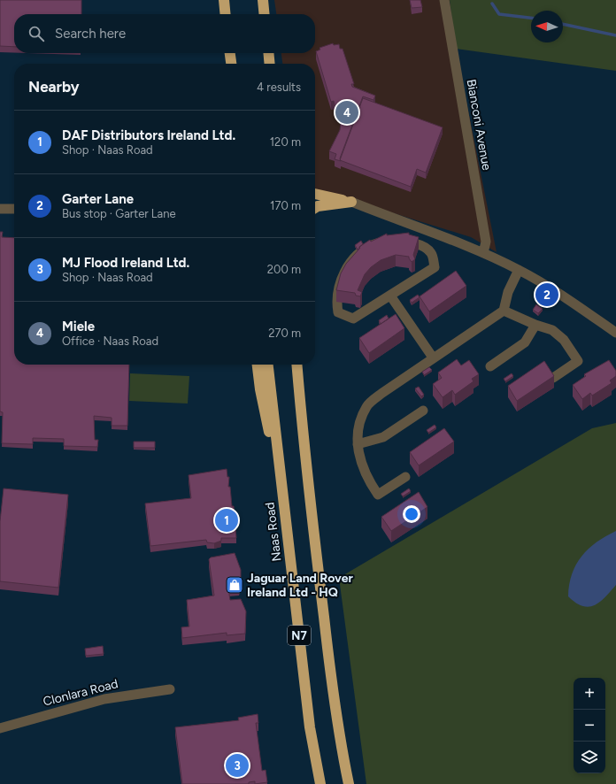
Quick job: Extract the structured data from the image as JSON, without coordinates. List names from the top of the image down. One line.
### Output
{"streets":{"highway":["Naas Road","N7"],"street":["Bianconi Avenue","Clonlara Road"]},"crossings":[["Naas Road","N7"]],"places":{"shop":["Jaguar Land Rover Ireland Ltd - HQ"]},"north":"left","page":{"search":"Search here","heading":["Nearby","4 results"],"pins":["4","2","1","3"],"list":[{"mark":"1","name":"DAF Distributors Ireland Ltd.","note":"Shop · Naas Road","value":"120 m"},{"mark":"2","name":"Garter Lane","note":"Bus stop · Garter Lane","value":"170 m"},{"mark":"3","name":"MJ Flood Ireland Ltd.","note":"Shop · Naas Road","value":"200 m"},{"mark":"4","name":"Miele","note":"Office · Naas Road","value":"270 m"}],"map_buttons":["+","−"]}}
